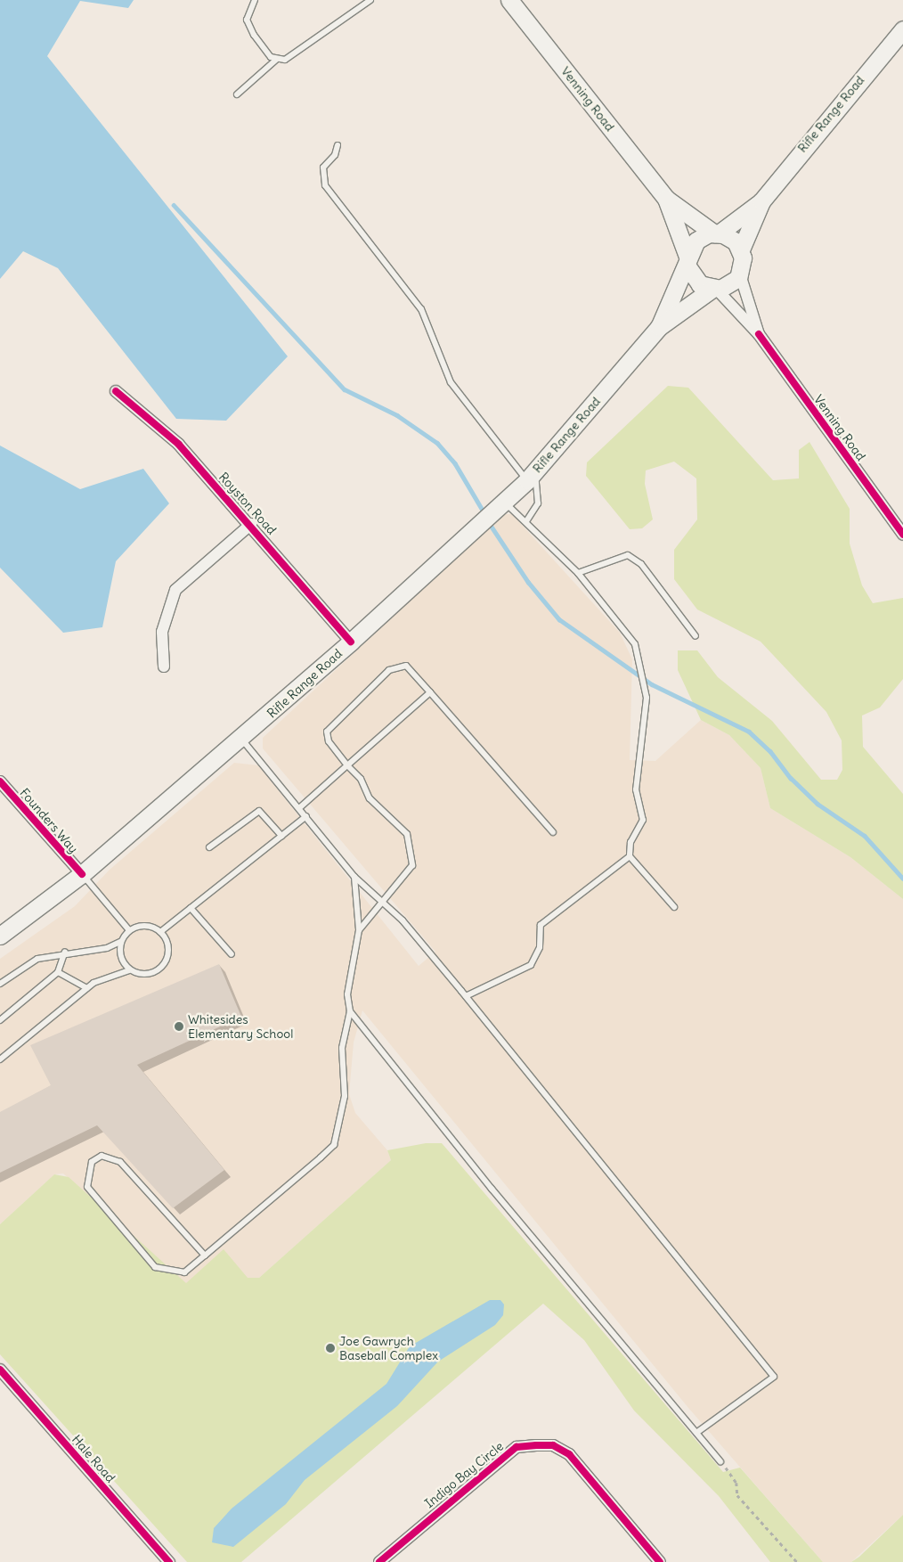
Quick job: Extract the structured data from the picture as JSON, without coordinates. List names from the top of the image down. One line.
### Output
{"streets":{"main road":["Venning Road","Rifle Range Road"],"street":["Royston Road","Founders Way","Hale Road","Indigo Bay Circle"]},"crossings":[["Venning Road","Rifle Range Road"],["Rifle Range Road","Royston Road"],["Rifle Range Road","Founders Way"]],"places":["Whitesides Elementary School","Joe Gawrych Baseball Complex"]}
